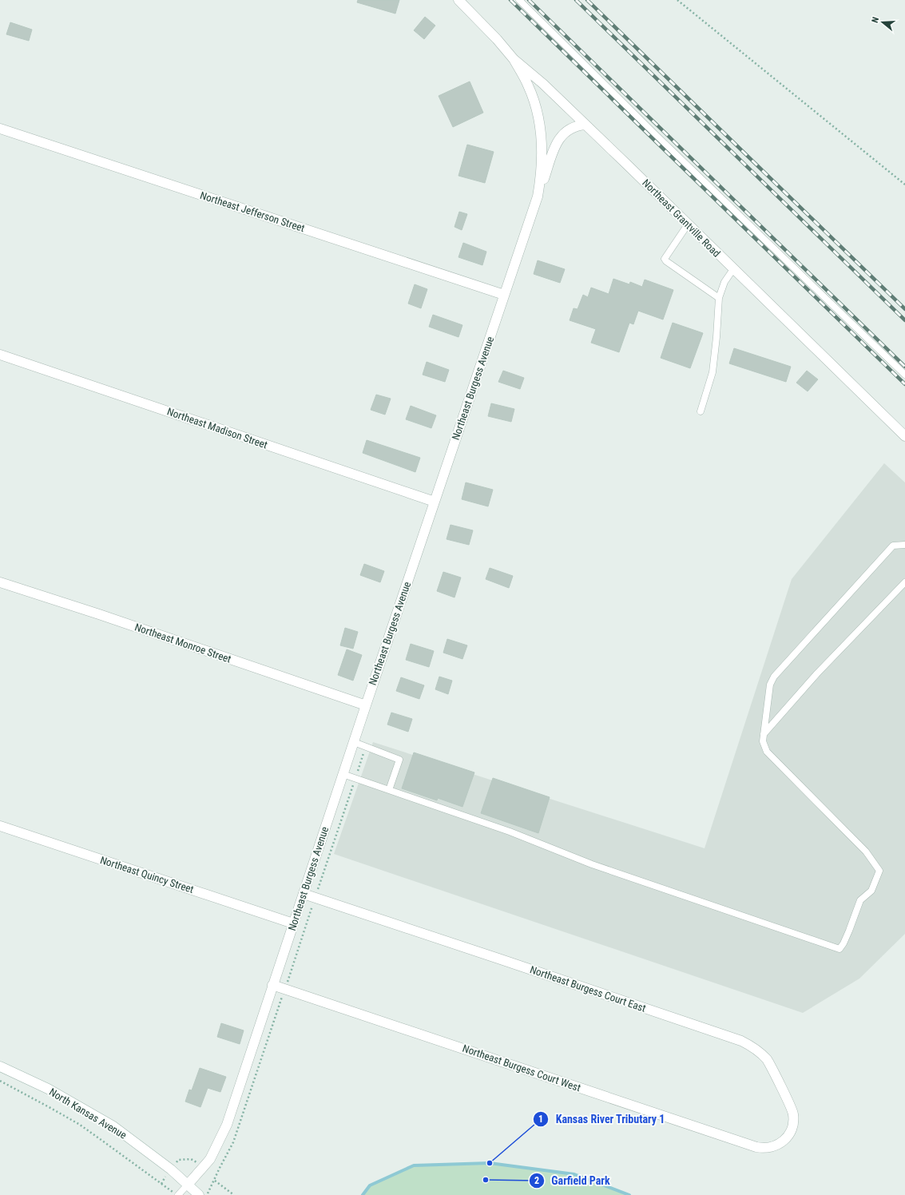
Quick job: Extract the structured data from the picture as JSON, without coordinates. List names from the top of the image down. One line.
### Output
{"streets":{"street":["Northeast Jefferson Street","Northeast Grantville Road","Northeast Burgess Avenue","Northeast Madison Street","Northeast Monroe Street","Northeast Quincy Street","Northeast Burgess Court East","Northeast Burgess Court West","North Kansas Avenue"]},"crossings":[["Northeast Jefferson Street","Northeast Burgess Avenue"],["Northeast Grantville Road","Northeast Burgess Avenue"],["Northeast Burgess Avenue","Northeast Madison Street"],["Northeast Burgess Avenue","Northeast Monroe Street"],["Northeast Burgess Avenue","Northeast Quincy Street"],["Northeast Burgess Avenue","Northeast Burgess Court East"],["Northeast Burgess Avenue","Northeast Burgess Court West"],["Northeast Burgess Avenue","North Kansas Avenue"],["Northeast Burgess Court East","Northeast Burgess Court West"]],"places":["Kansas River Tributary 1","Garfield Park"],"north":"left"}
